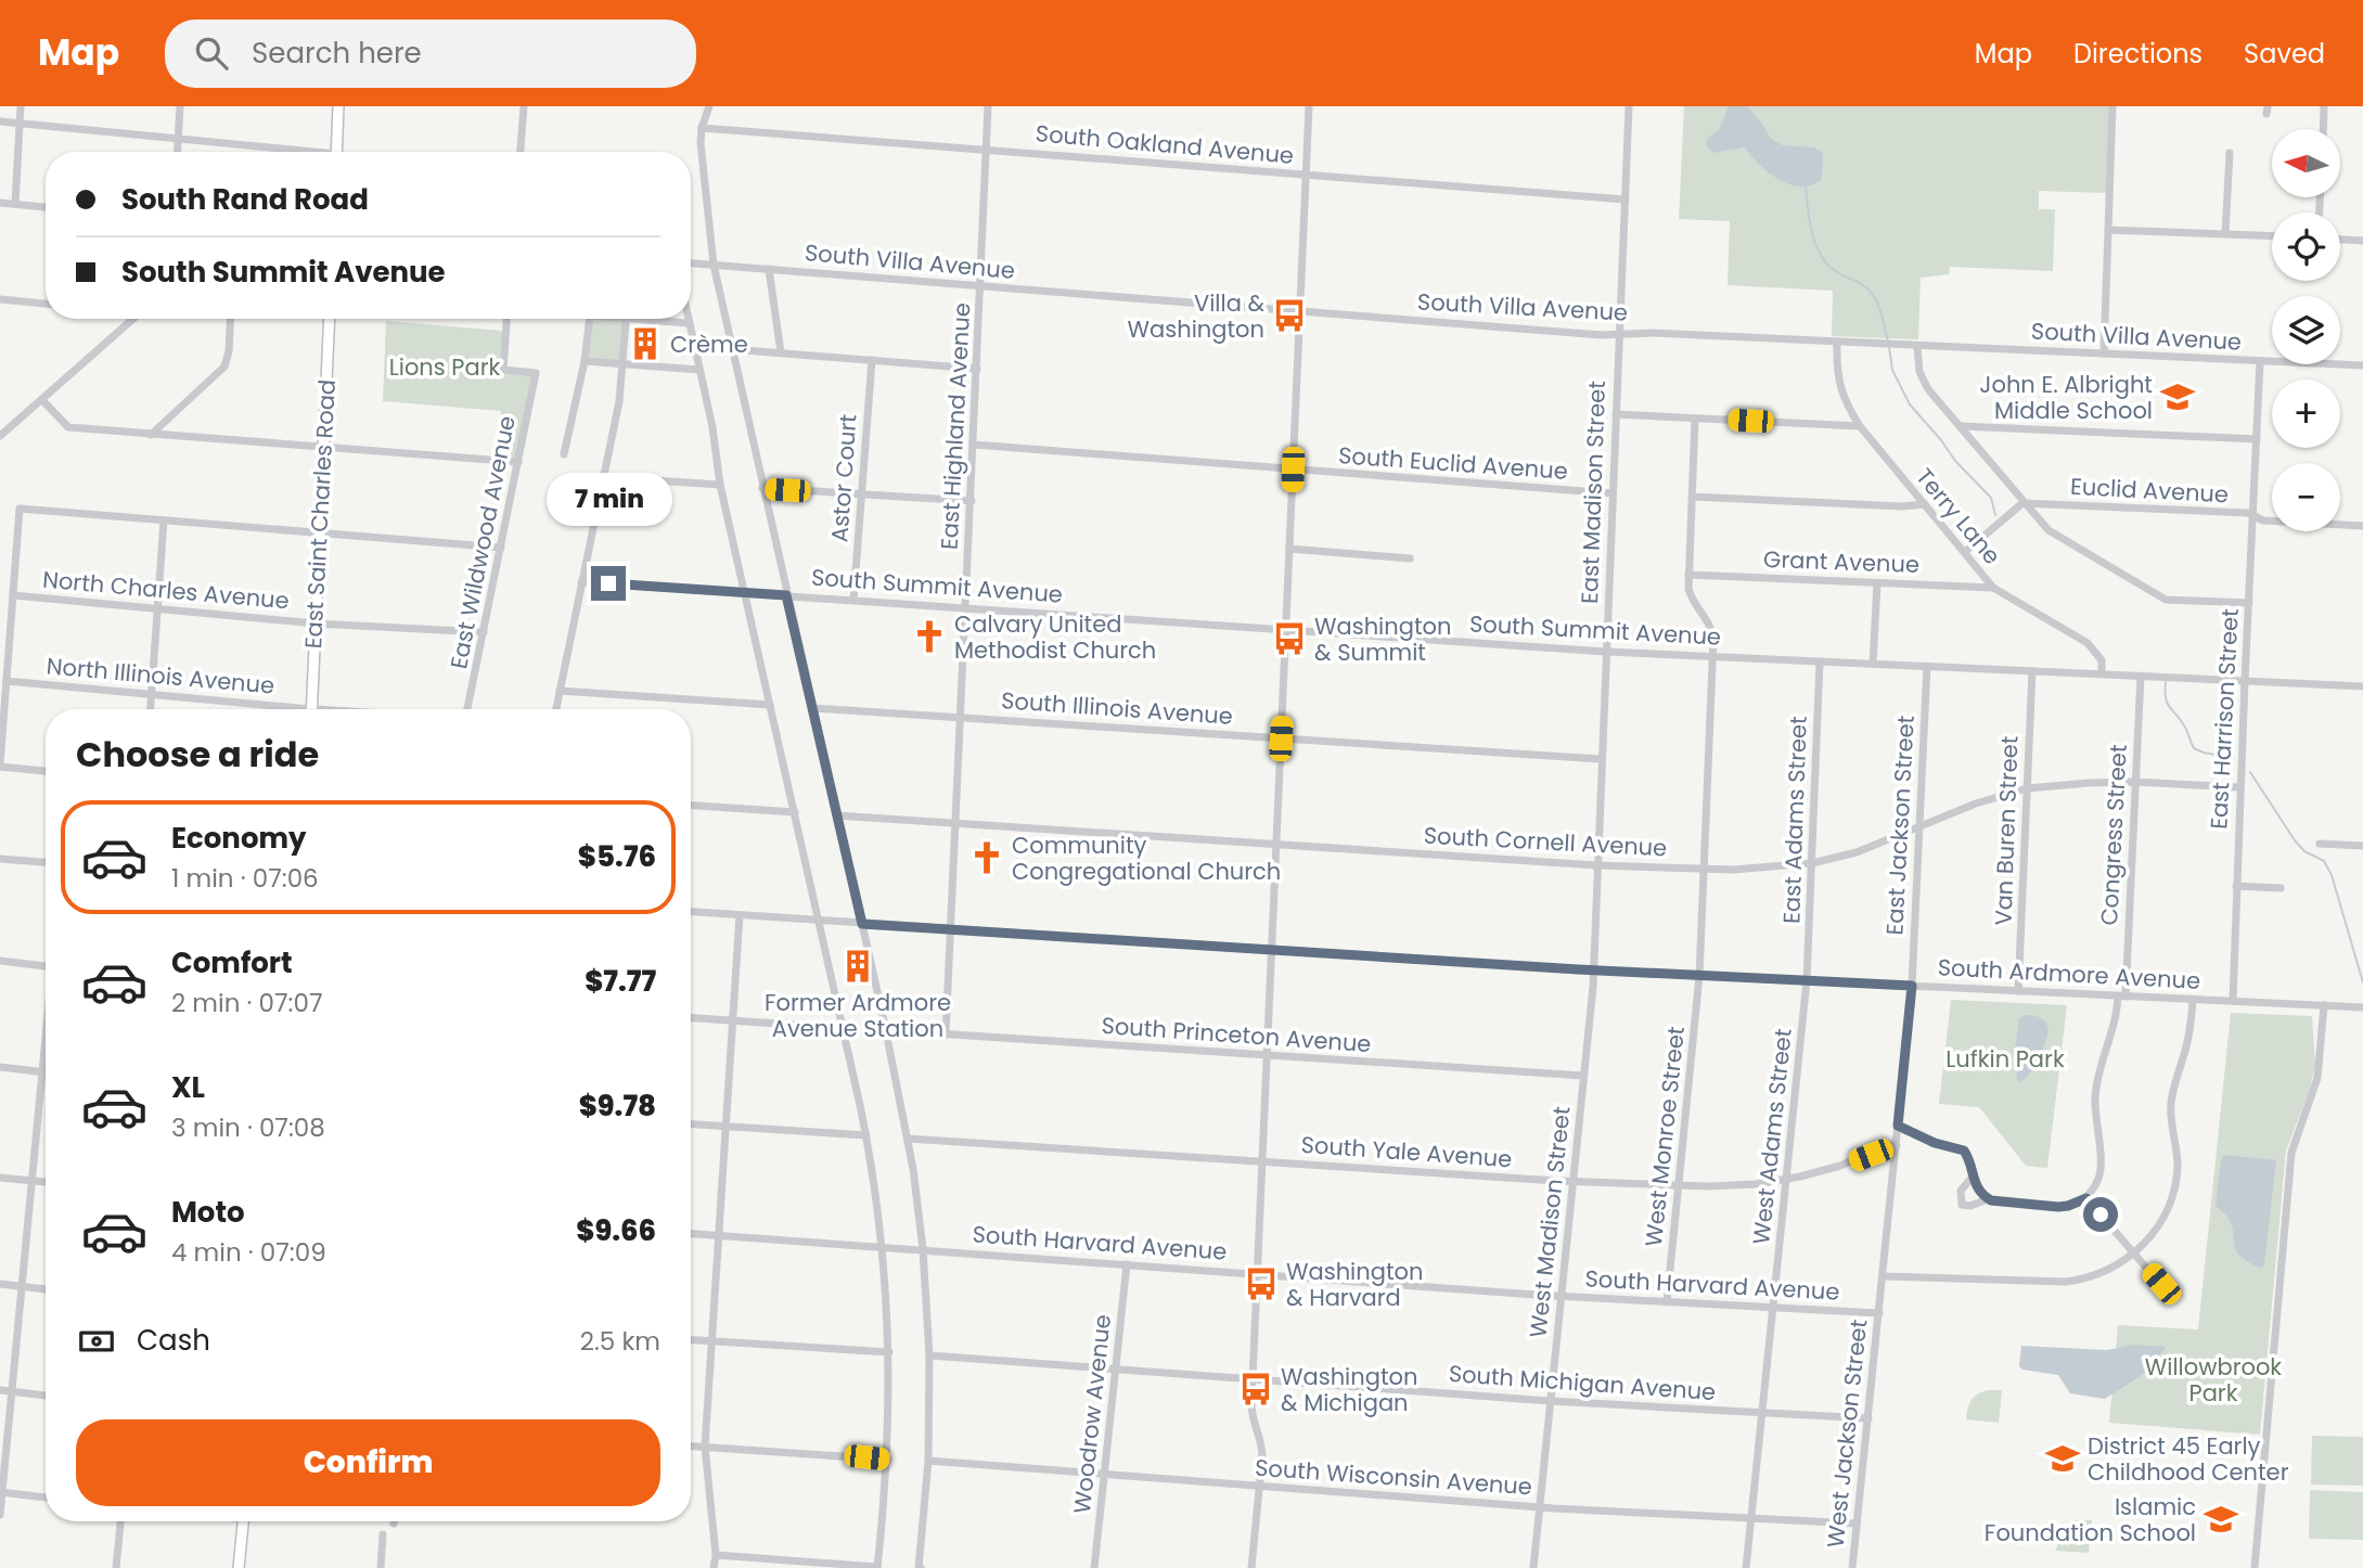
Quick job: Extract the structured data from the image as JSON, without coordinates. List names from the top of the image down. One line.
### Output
{"streets":{"main road":["East Saint Charles Road"],"street":["South Oakland Avenue","South Villa Avenue","East Highland Avenue","South Euclid Avenue","Astor Court","Euclid Avenue","East Madison Street","Terry Lane","East Wildwood Avenue","Grant Avenue","South Summit Avenue","North Charles Avenue","North Illinois Avenue","South Illinois Avenue","East Harrison Street","East Adams Street","East Jackson Street","Van Buren Street","Congress Street","South Cornell Avenue","South Ardmore Avenue","South Princeton Avenue","West Monroe Street","West Adams Street","South Yale Avenue","West Madison Street","South Harvard Avenue","South Michigan Avenue","Woodrow Avenue","West Jackson Street","South Wisconsin Avenue"]},"crossings":[["South Oakland Avenue","East Highland Avenue"],["South Oakland Avenue","East Madison Street"],["South Villa Avenue","East Highland Avenue"],["South Villa Avenue","East Madison Street"],["South Villa Avenue","Terry Lane"],["South Villa Avenue","East Harrison Street"],["East Highland Avenue","South Euclid Avenue"],["East Highland Avenue","South Summit Avenue"],["East Highland Avenue","South Illinois Avenue"],["East Highland Avenue","South Cornell Avenue"],["East Highland Avenue","South Ardmore Avenue"],["East Highland Avenue","South Princeton Avenue"],["South Euclid Avenue","East Madison Street"],["Astor Court","South Summit Avenue"],["Euclid Avenue","East Harrison Street"],["East Madison Street","South Summit Avenue"],["East Madison Street","South Illinois Avenue"],["East Madison Street","South Cornell Avenue"],["East Madison Street","South Ardmore Avenue"],["East Madison Street","West Madison Street"],["East Saint Charles Road","North Charles Avenue"],["Terry Lane","Grant Avenue"],["Terry Lane","South Summit Avenue"],["East Wildwood Avenue","North Charles Avenue"],["Grant Avenue","West Monroe Street"],["South Summit Avenue","East Harrison Street"],["South Summit Avenue","East Adams Street"],["South Summit Avenue","East Jackson Street"],["South Summit Avenue","Van Buren Street"],["South Summit Avenue","Congress Street"],["South Summit Avenue","West Monroe Street"],["East Harrison Street","South Cornell Avenue"],["East Harrison Street","South Ardmore Avenue"],["East Adams Street","South Cornell Avenue"],["East Adams Street","South Ardmore Avenue"],["East Adams Street","West Adams Street"],["East Jackson Street","South Cornell Avenue"],["East Jackson Street","South Ardmore Avenue"],["East Jackson Street","West Jackson Street"],["Van Buren Street","South Cornell Avenue"],["Van Buren Street","South Ardmore Avenue"],["Congress Street","South Cornell Avenue"],["Congress Street","South Ardmore Avenue"],["South Cornell Avenue","West Monroe Street"],["South Ardmore Avenue","West Monroe Street"],["South Ardmore Avenue","West Adams Street"],["South Ardmore Avenue","West Madison Street"],["South Ardmore Avenue","West Jackson Street"],["South Princeton Avenue","West Madison Street"],["West Monroe Street","South Yale Avenue"],["West Monroe Street","South Harvard Avenue"],["West Adams Street","South Yale Avenue"],["West Adams Street","South Harvard Avenue"],["West Adams Street","South Michigan Avenue"],["West Adams Street","South Wisconsin Avenue"],["South Yale Avenue","West Madison Street"],["South Yale Avenue","West Jackson Street"],["West Madison Street","South Harvard Avenue"],["West Madison Street","South Michigan Avenue"],["West Madison Street","South Wisconsin Avenue"],["South Harvard Avenue","Woodrow Avenue"],["South Harvard Avenue","West Jackson Street"],["South Michigan Avenue","Woodrow Avenue"],["South Michigan Avenue","West Jackson Street"],["Woodrow Avenue","South Wisconsin Avenue"],["West Jackson Street","South Wisconsin Avenue"]],"parks":["Lions Park","Lufkin Park","Willowbrook Park"],"places":{"bus stop":["Villa & Washington","Washington & Summit","Washington & Harvard","Washington & Michigan"],"building":["Crème","Former Ardmore Avenue Station"],"school or university":["John E. Albright Middle School","District 45 Early Childhood Center","Islamic Foundation School"],"church":["Calvary United Methodist Church","Community Congregational Church"]},"north":"left","page":{"header":"Map","search":"Search here","nav":["Map","Directions","Saved"],"map_buttons":["+","−"],"banner":["South Rand Road","South Summit Avenue"],"bubble":"7 min","heading":"Choose a ride","list":[{"name":"Economy","note":"1 min · 07:06","value":"$5.76"},{"name":"Comfort","note":"2 min · 07:07","value":"$7.77"},{"name":"XL","note":"3 min · 07:08","value":"$9.78"},{"name":"Moto","note":"4 min · 07:09","value":"$9.66"}],"pay":["Cash","2.5 km"],"buttons":"Confirm"}}
